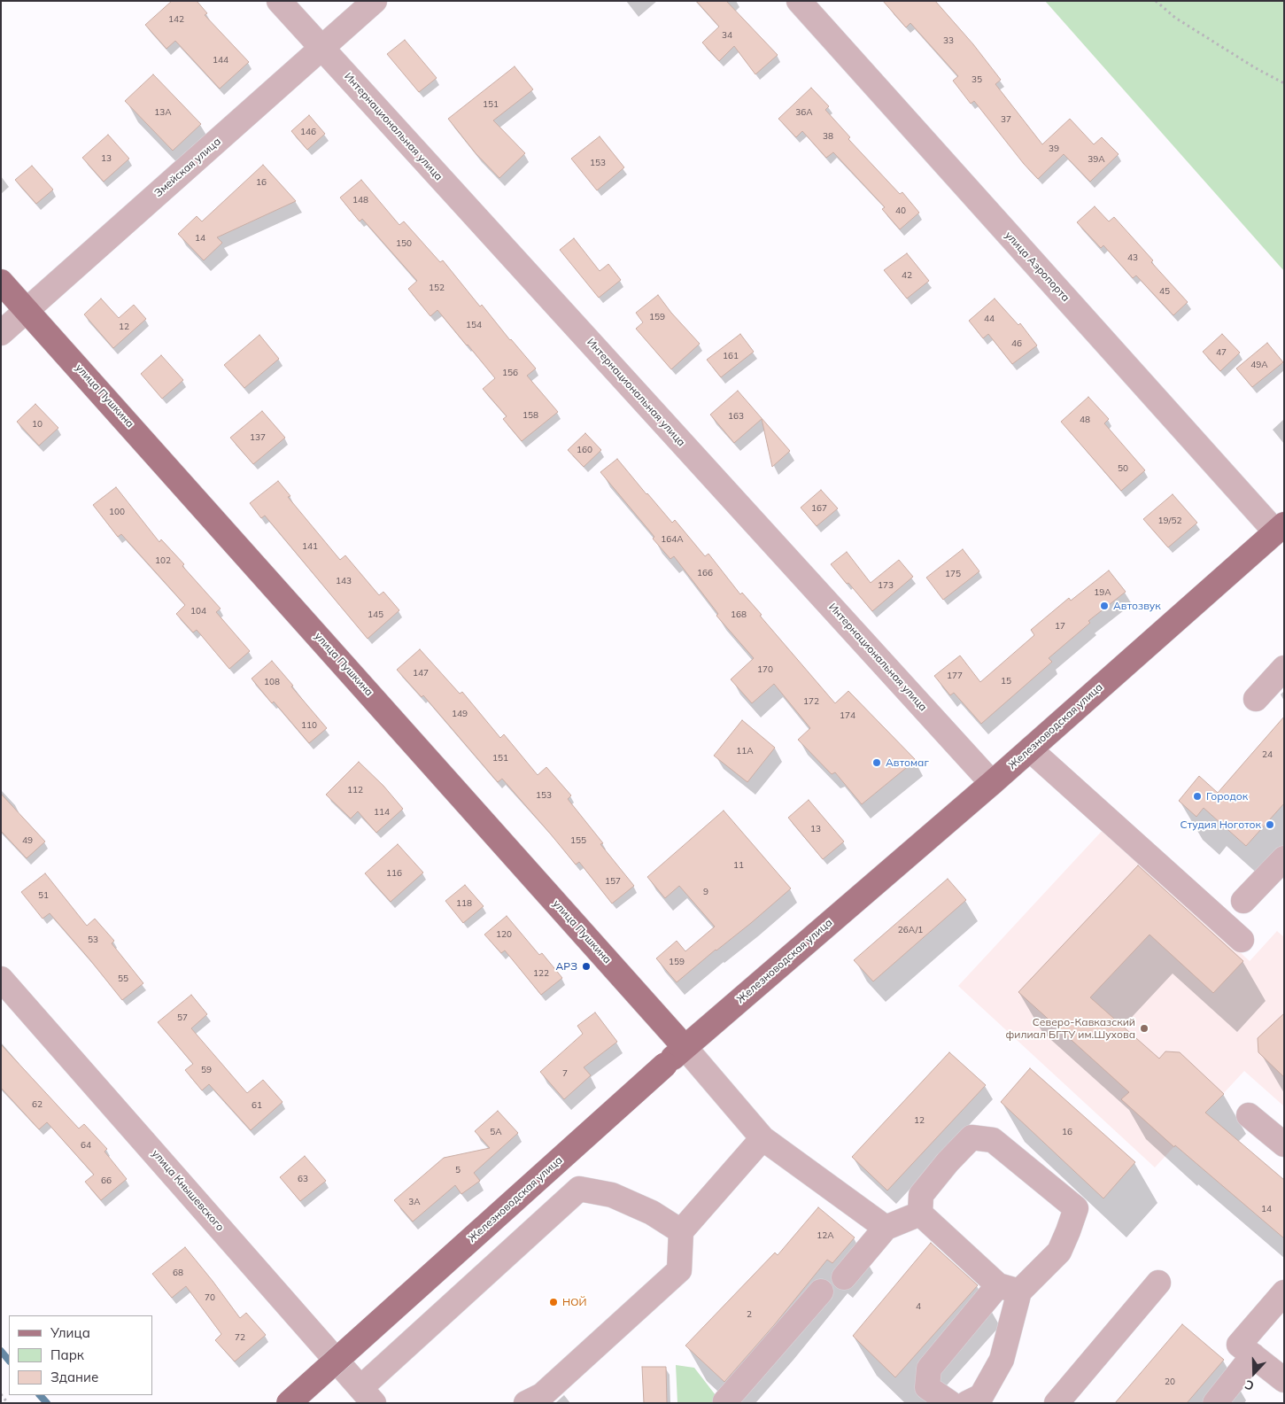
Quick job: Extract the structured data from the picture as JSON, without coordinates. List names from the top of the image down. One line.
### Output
{"streets":{"main road":["улица Пушкина","Железноводская улица"],"street":["Интернациональная улица","Змейская улица","улица Аэропорта","улица Кнышевского"]},"crossings":[["Интернациональная улица","Змейская улица"],["Интернациональная улица","Железноводская улица"],["Змейская улица","улица Пушкина"],["улица Аэропорта","Железноводская улица"],["улица Пушкина","Железноводская улица"]],"places":["Автозвук","Автомаг","Городок","Студия Ноготок","АРЗ","Северо-Кавказский филиал БГТУ им.Шухова","НОЙ"],"house_numbers":["142","34","33","144","35","151","13А","36А","37","146","38","39","13","39А","153","16","148","40","14","150","43","42","152","45","159","44","154","12","46","47","161","49А","156","158","163","48","10","137","160","50","167","100","19/52","164А","141","102","166","175","143","173","19А","104","145","168","17","170","147","177","15","108","172","149","174","110","11А","24","151","112","153","114","13","49","155","11","116","157","9","51","118","26А/1","120","53","159","122","55","57","59","7","62","61","12","5А","16","64","5","63","66","3А","14","12А","68","70","4","2","72","20"],"legend":["Улица","Парк","Здание"],"north":"bottom"}
